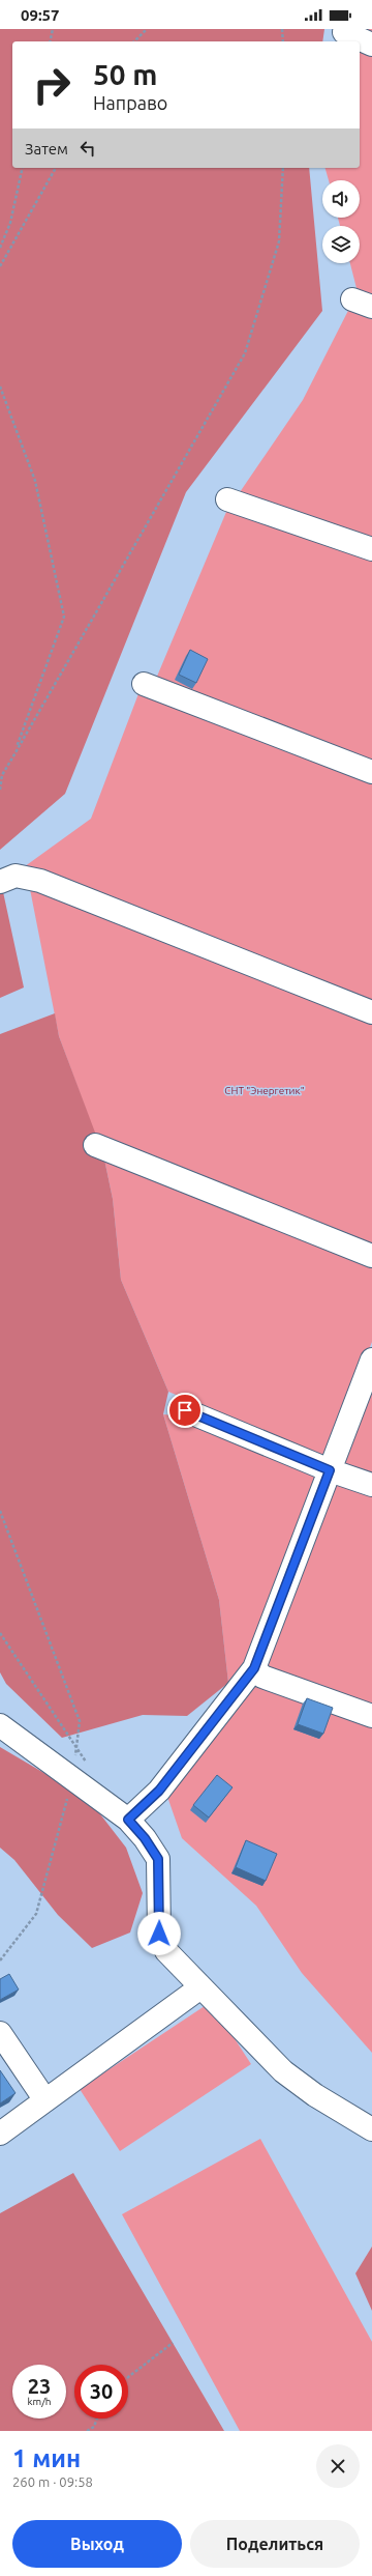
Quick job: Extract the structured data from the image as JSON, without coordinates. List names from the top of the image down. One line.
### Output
{"parks":["СНТ \"Энергетик\""],"page":{"status":"09:57","turn":["50 m","Направо"],"then":"Затем","speed":"23 km/h","limit":"30","heading":["1 мин","260 m · 09:58"],"buttons":["Выход","Поделиться"]}}
